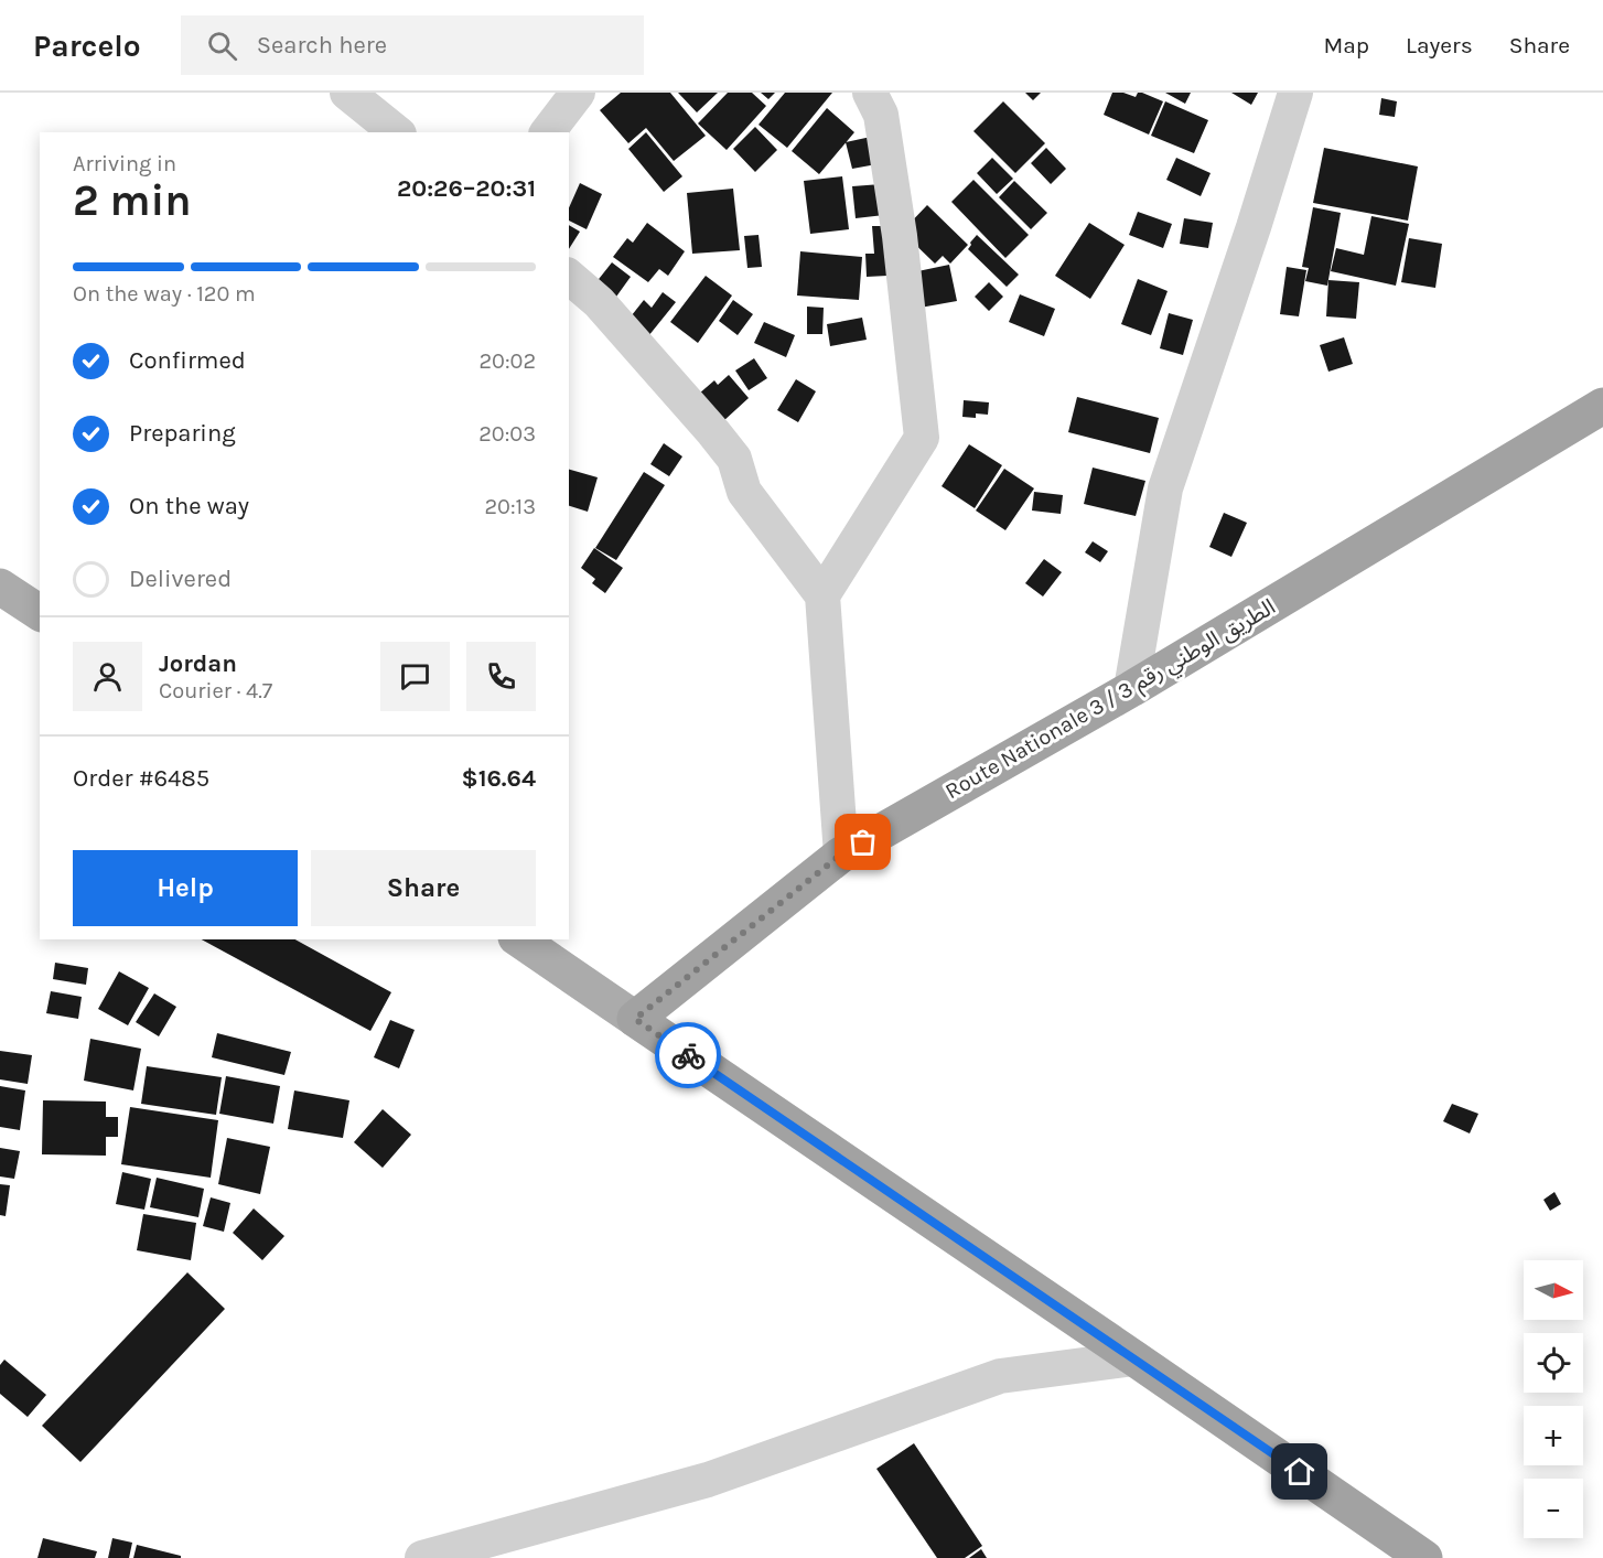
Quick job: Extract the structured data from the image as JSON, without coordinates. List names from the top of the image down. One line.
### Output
{"streets":{"highway":["Route Nationale 3 / الطريق الوطني رقم 3"]},"north":"right","page":{"header":"Parcelo","search":"Search here","nav":["Map","Layers","Share"],"heading":["2 min","Arriving in","20:26–20:31"],"panel":["Jordan","Courier · 4.7","Order #6485","$16.64"],"bar":"On the way · 120 m","list":[["Confirmed","20:02"],["Preparing","20:03"],["On the way","20:13"],"Delivered"],"buttons":["Help","Share"],"map_buttons":["+","−"]}}
